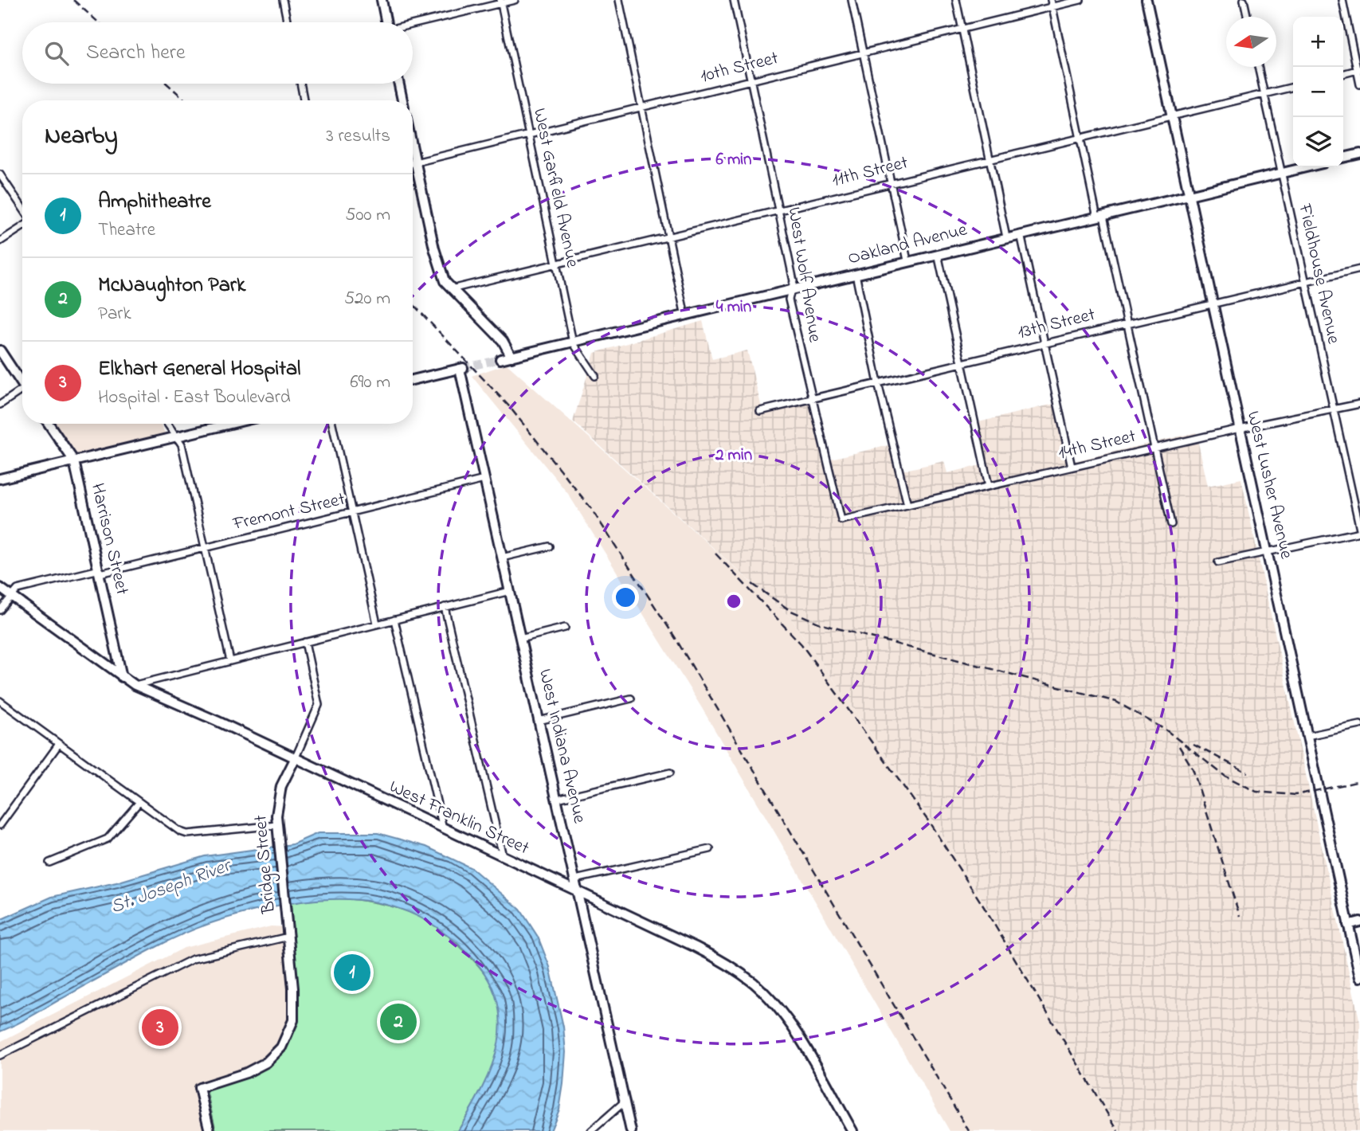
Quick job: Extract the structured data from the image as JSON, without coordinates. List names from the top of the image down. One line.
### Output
{"streets":{"street":["10th Street","11th Street","West Garfield Avenue","Oakland Avenue","Fieldhouse Avenue","West Wolf Avenue","13th Street","14th Street","West Lusher Avenue","Fremont Street","Harrison Street","West Indiana Avenue","West Franklin Street","Bridge Street"]},"crossings":[["10th Street","West Garfield Avenue"],["10th Street","West Wolf Avenue"],["11th Street","West Garfield Avenue"],["11th Street","Fieldhouse Avenue"],["11th Street","West Wolf Avenue"],["11th Street","West Lusher Avenue"],["West Garfield Avenue","Oakland Avenue"],["Oakland Avenue","Fieldhouse Avenue"],["Oakland Avenue","West Wolf Avenue"],["Oakland Avenue","West Lusher Avenue"],["Fieldhouse Avenue","13th Street"],["Fieldhouse Avenue","14th Street"],["West Wolf Avenue","13th Street"],["West Wolf Avenue","14th Street"],["13th Street","West Lusher Avenue"],["14th Street","West Lusher Avenue"],["Fremont Street","Harrison Street"],["Fremont Street","West Indiana Avenue"],["Fremont Street","West Franklin Street"],["Harrison Street","West Franklin Street"],["West Indiana Avenue","West Franklin Street"],["West Franklin Street","Bridge Street"]],"water":["St. Joseph River"],"north":"left","page":{"map_buttons":["+","−"],"search":"Search here","heading":["Nearby","3 results"],"list":[{"mark":"1","name":"Amphitheatre","note":"Theatre","value":"500 m"},{"mark":"2","name":"McNaughton Park","note":"Park","value":"520 m"},{"mark":"3","name":"Elkhart General Hospital","note":"Hospital · East Boulevard","value":"690 m"}],"pins":["1","2","3"]},"rings":["6 min","4 min","2 min"]}
